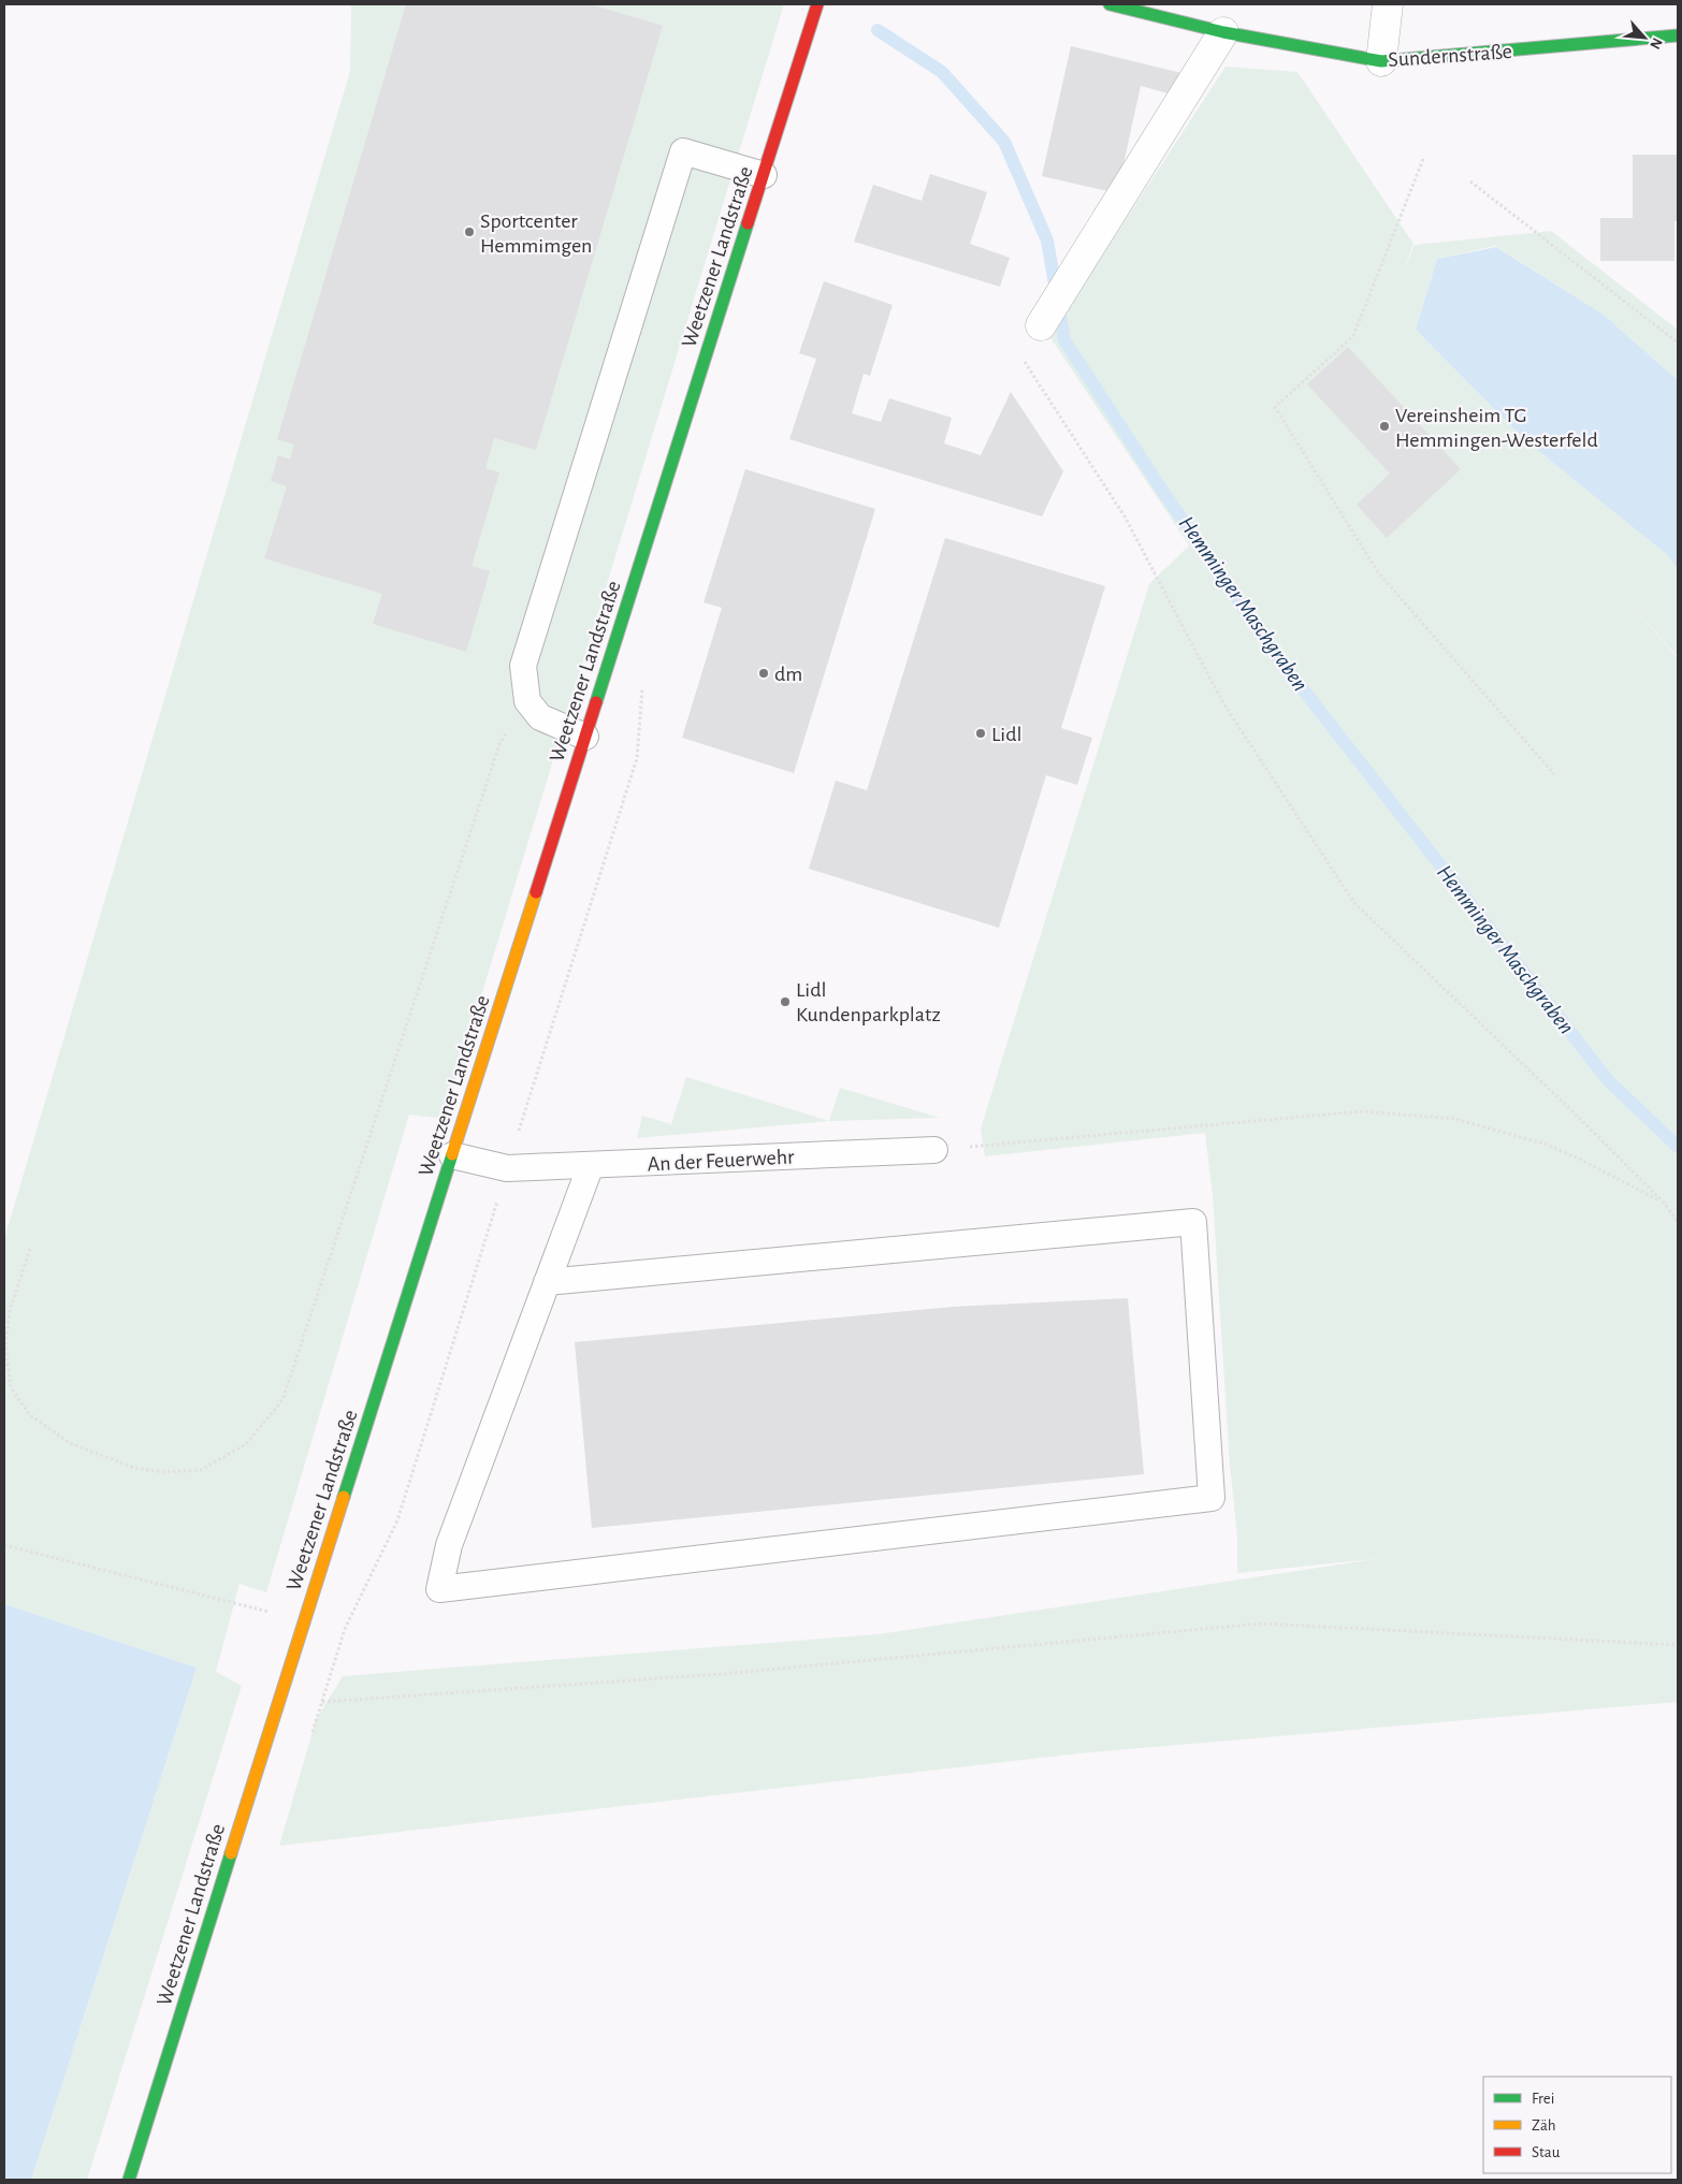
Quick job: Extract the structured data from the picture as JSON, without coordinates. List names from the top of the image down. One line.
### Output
{"streets":{"main road":["Sundernstraße","Weetzener Landstraße"],"lane":["An der Feuerwehr"]},"crossings":[["Weetzener Landstraße","An der Feuerwehr"]],"water":["Hemminger Maschgraben"],"places":["Sportcenter Hemmimgen","Vereinsheim TG Hemmingen-Westerfeld","dm","Lidl","Lidl Kundenparkplatz"],"legend":["Frei","Zäh","Stau"],"north":"bottom right"}
